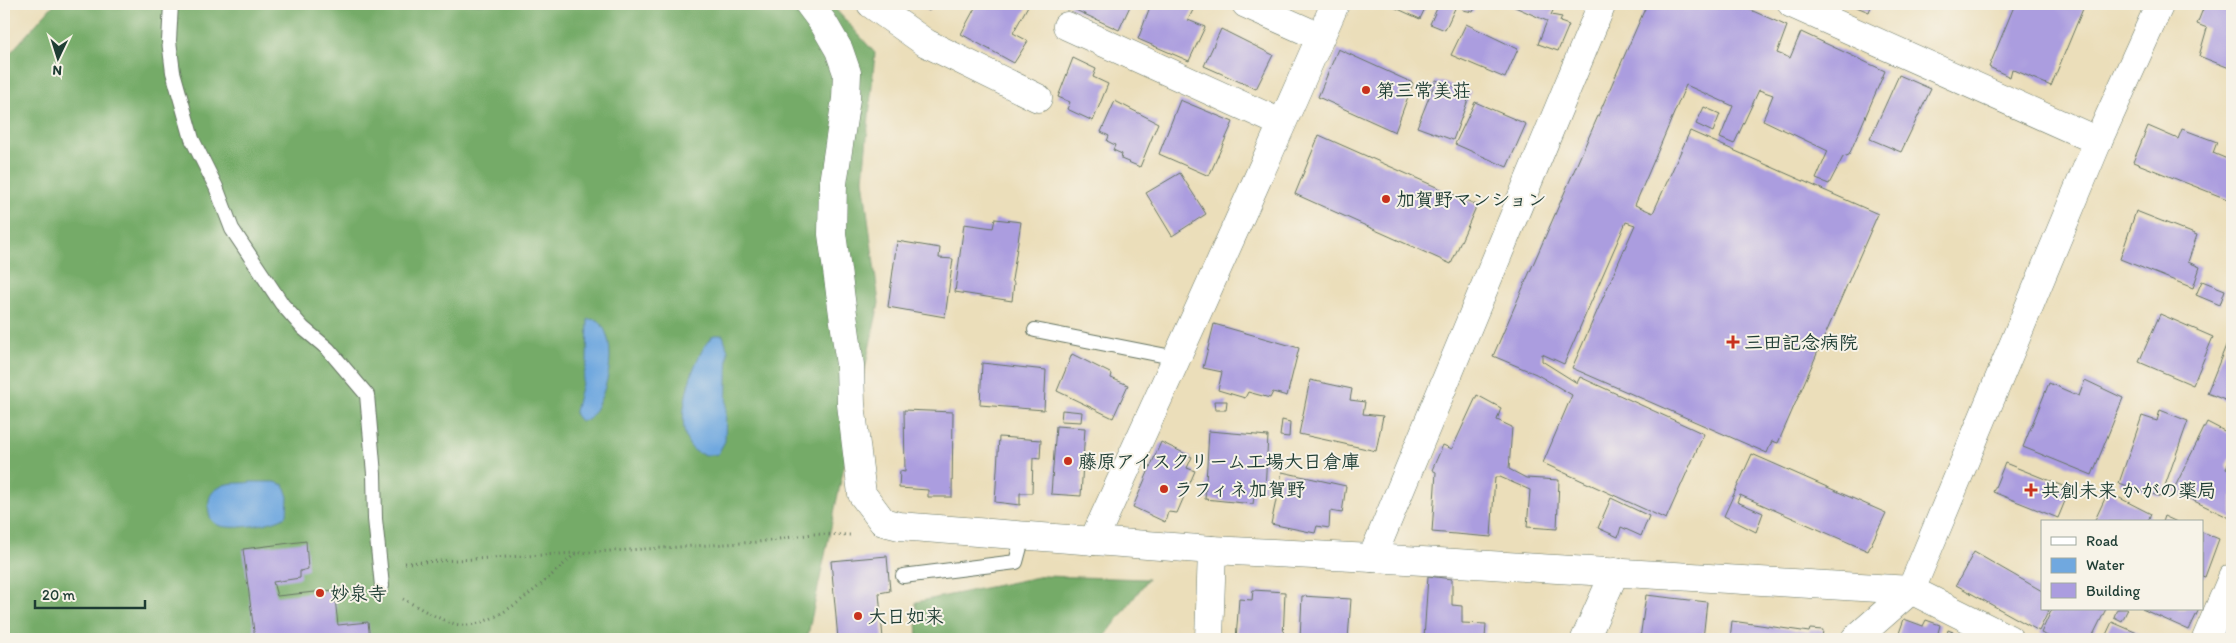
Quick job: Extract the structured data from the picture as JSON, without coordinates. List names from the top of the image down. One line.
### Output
{"places":{"other":["第三常美荘","加賀野マンション","藤原アイスクリーム工場大日倉庫","ラフィネ加賀野","妙泉寺","大日如来"],"health":["三田記念病院","共創未来 かがの薬局"]},"legend":["Road","Water","Building"],"scale_bar":"20 m","north":"bottom"}
